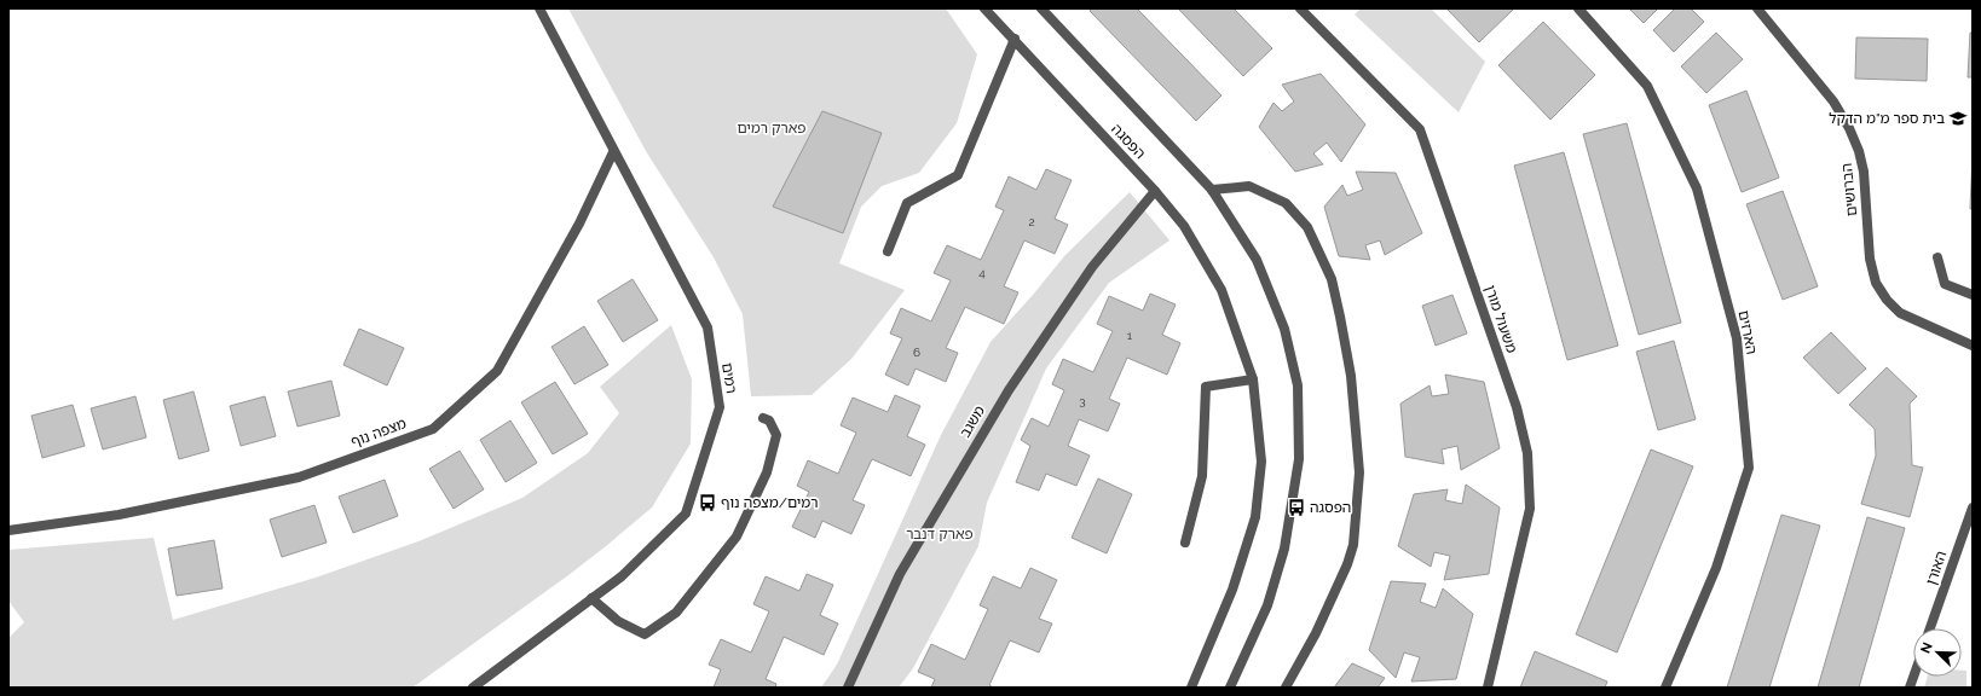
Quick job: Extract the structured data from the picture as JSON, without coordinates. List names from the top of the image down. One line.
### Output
{"streets":{"street":["הפסגה","הברושים","משעול מורן","הארזים","רמים","משגב","מצפה נוף","האורן"]},"crossings":[["הפסגה","משגב"],["רמים","מצפה נוף"]],"parks":["פארק רמים","פארק דנבר"],"places":{"school or university":["בית ספר מ\"מ הדקל"],"bus stop":["רמים/מצפה נוף","הפסגה"]},"house_numbers":["2","4","1","6","3"],"north":"top left"}
